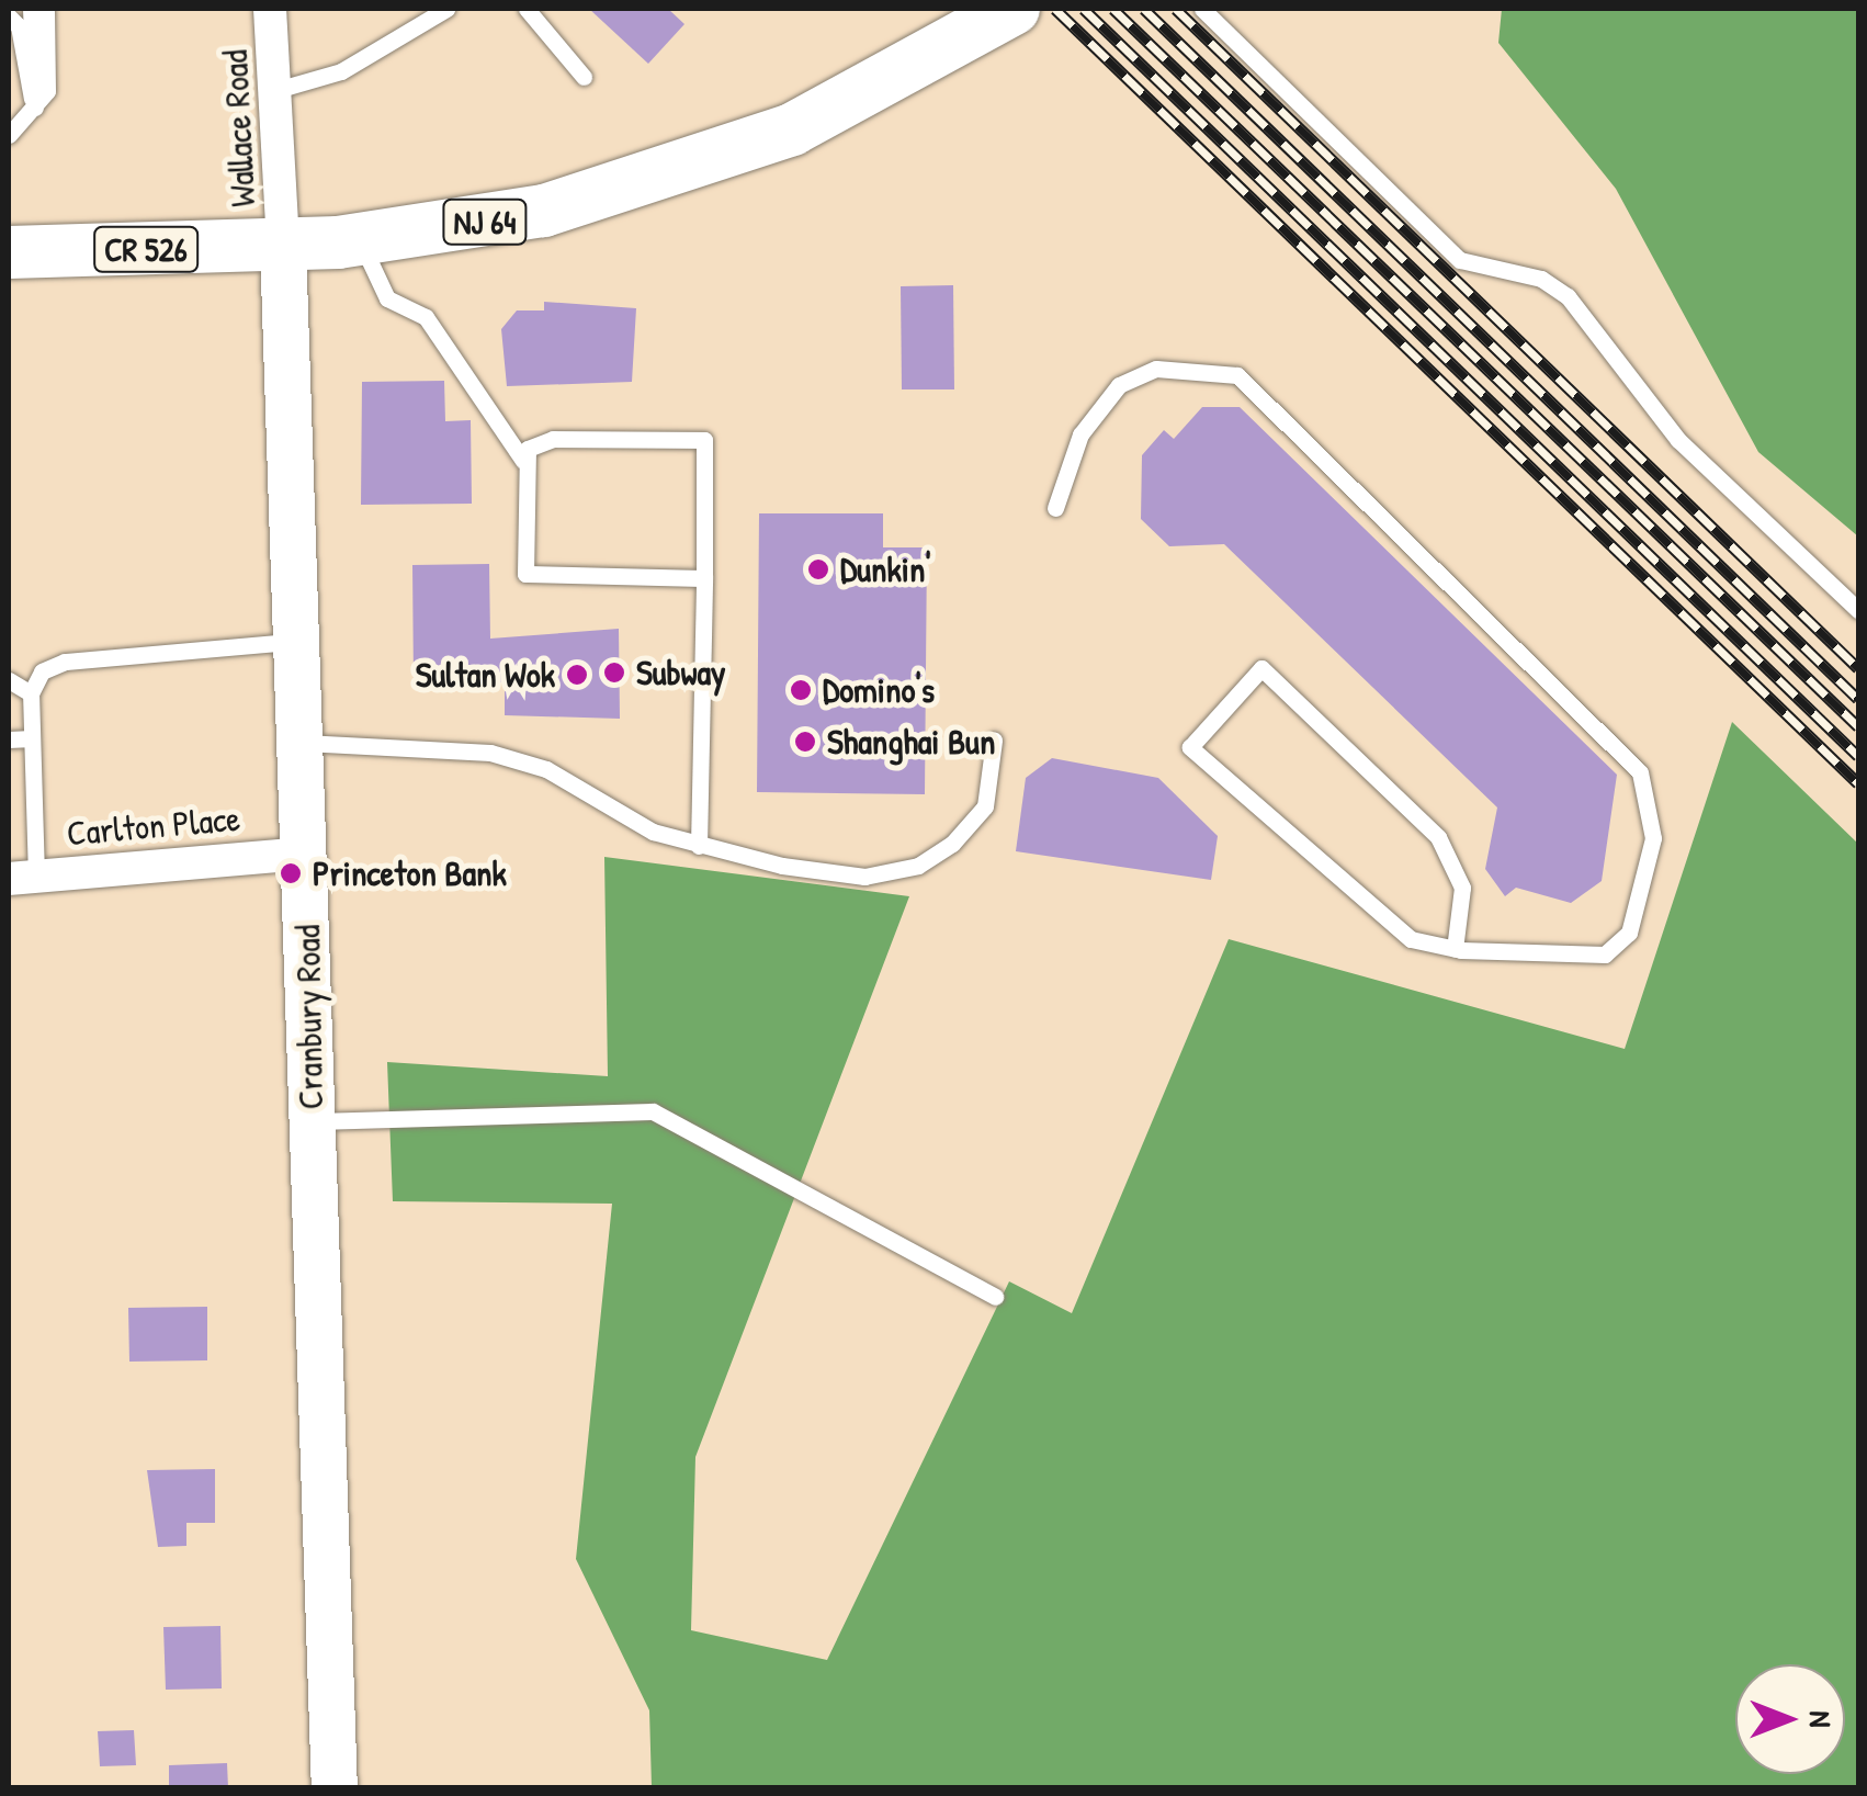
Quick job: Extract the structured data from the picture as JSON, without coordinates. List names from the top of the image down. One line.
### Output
{"streets":{"main road":["NJ 64","CR 526"],"street":["Wallace Road","Carlton Place","Cranbury Road"]},"crossings":[["Wallace Road","NJ 64"],["Wallace Road","CR 526"],["Wallace Road","Cranbury Road"],["NJ 64","CR 526"],["NJ 64","Cranbury Road"],["CR 526","Cranbury Road"],["Carlton Place","Cranbury Road"]],"places":["Dunkin'","Subway","Sultan Wok","Domino's","Shanghai Bun","Princeton Bank"],"north":"right"}
